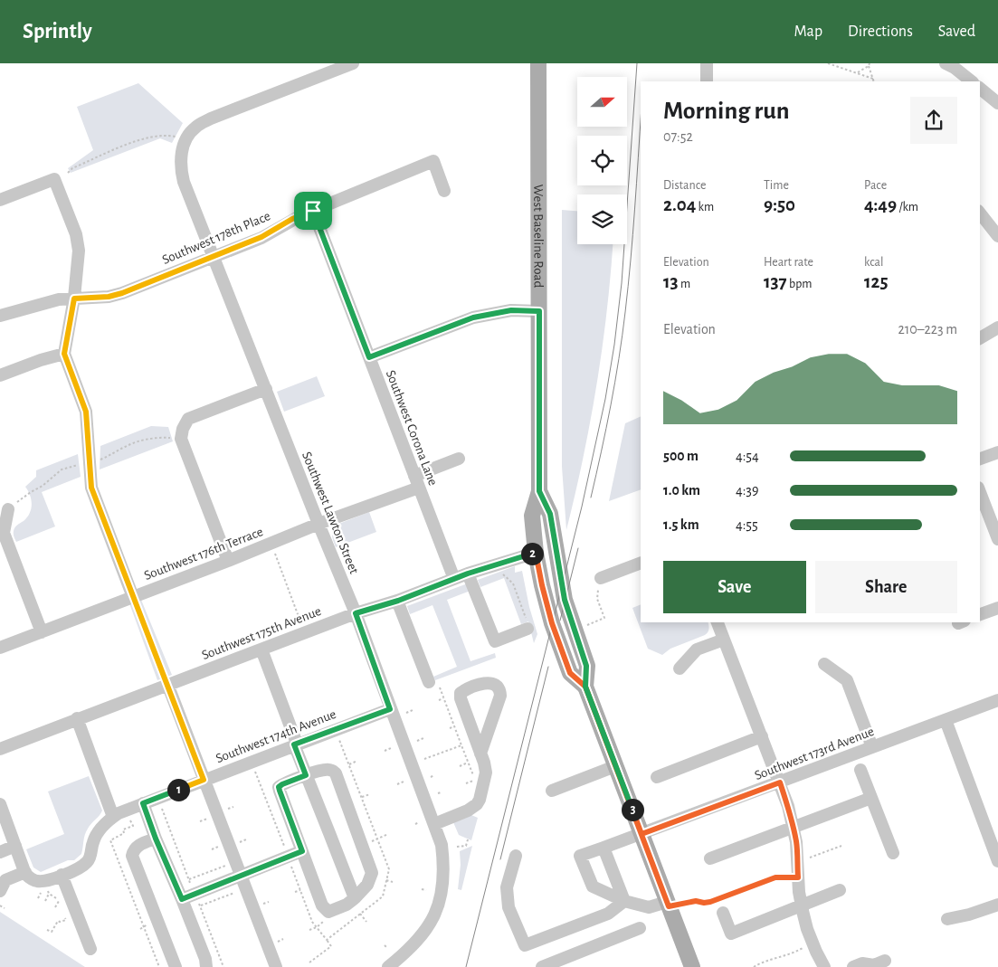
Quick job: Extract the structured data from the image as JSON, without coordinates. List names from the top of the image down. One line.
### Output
{"streets":{"main road":["West Baseline Road"],"street":["Southwest 178th Place","Southwest Corona Lane","Southwest Lawton Street","Southwest 176th Terrace","Southwest 175th Avenue","Southwest 174th Avenue","Southwest 173rd Avenue"]},"crossings":[["West Baseline Road","Southwest 175th Avenue"],["West Baseline Road","Southwest 173rd Avenue"],["Southwest 178th Place","Southwest Corona Lane"],["Southwest 178th Place","Southwest Lawton Street"],["Southwest Corona Lane","Southwest 176th Terrace"],["Southwest Corona Lane","Southwest 175th Avenue"],["Southwest Lawton Street","Southwest 176th Terrace"],["Southwest Lawton Street","Southwest 175th Avenue"],["Southwest Lawton Street","Southwest 174th Avenue"]],"north":"right","page":{"header":"Sprintly","nav":["Map","Directions","Saved"],"heading":["Morning run","07:52"],"stats":[["Distance","2.04 km"],["Time","9:50"],["Pace","4:49 /km"],["Elevation","13 m"],["Heart rate","137 bpm"],["kcal","125"]],"chart":["Elevation","210–223 m"],"list":[{"name":"500 m","note":"4:54"},{"name":"1.0 km","note":"4:39"},{"name":"1.5 km","note":"4:55"}],"pins":["2","1","3"],"buttons":["Save","Share"]}}
